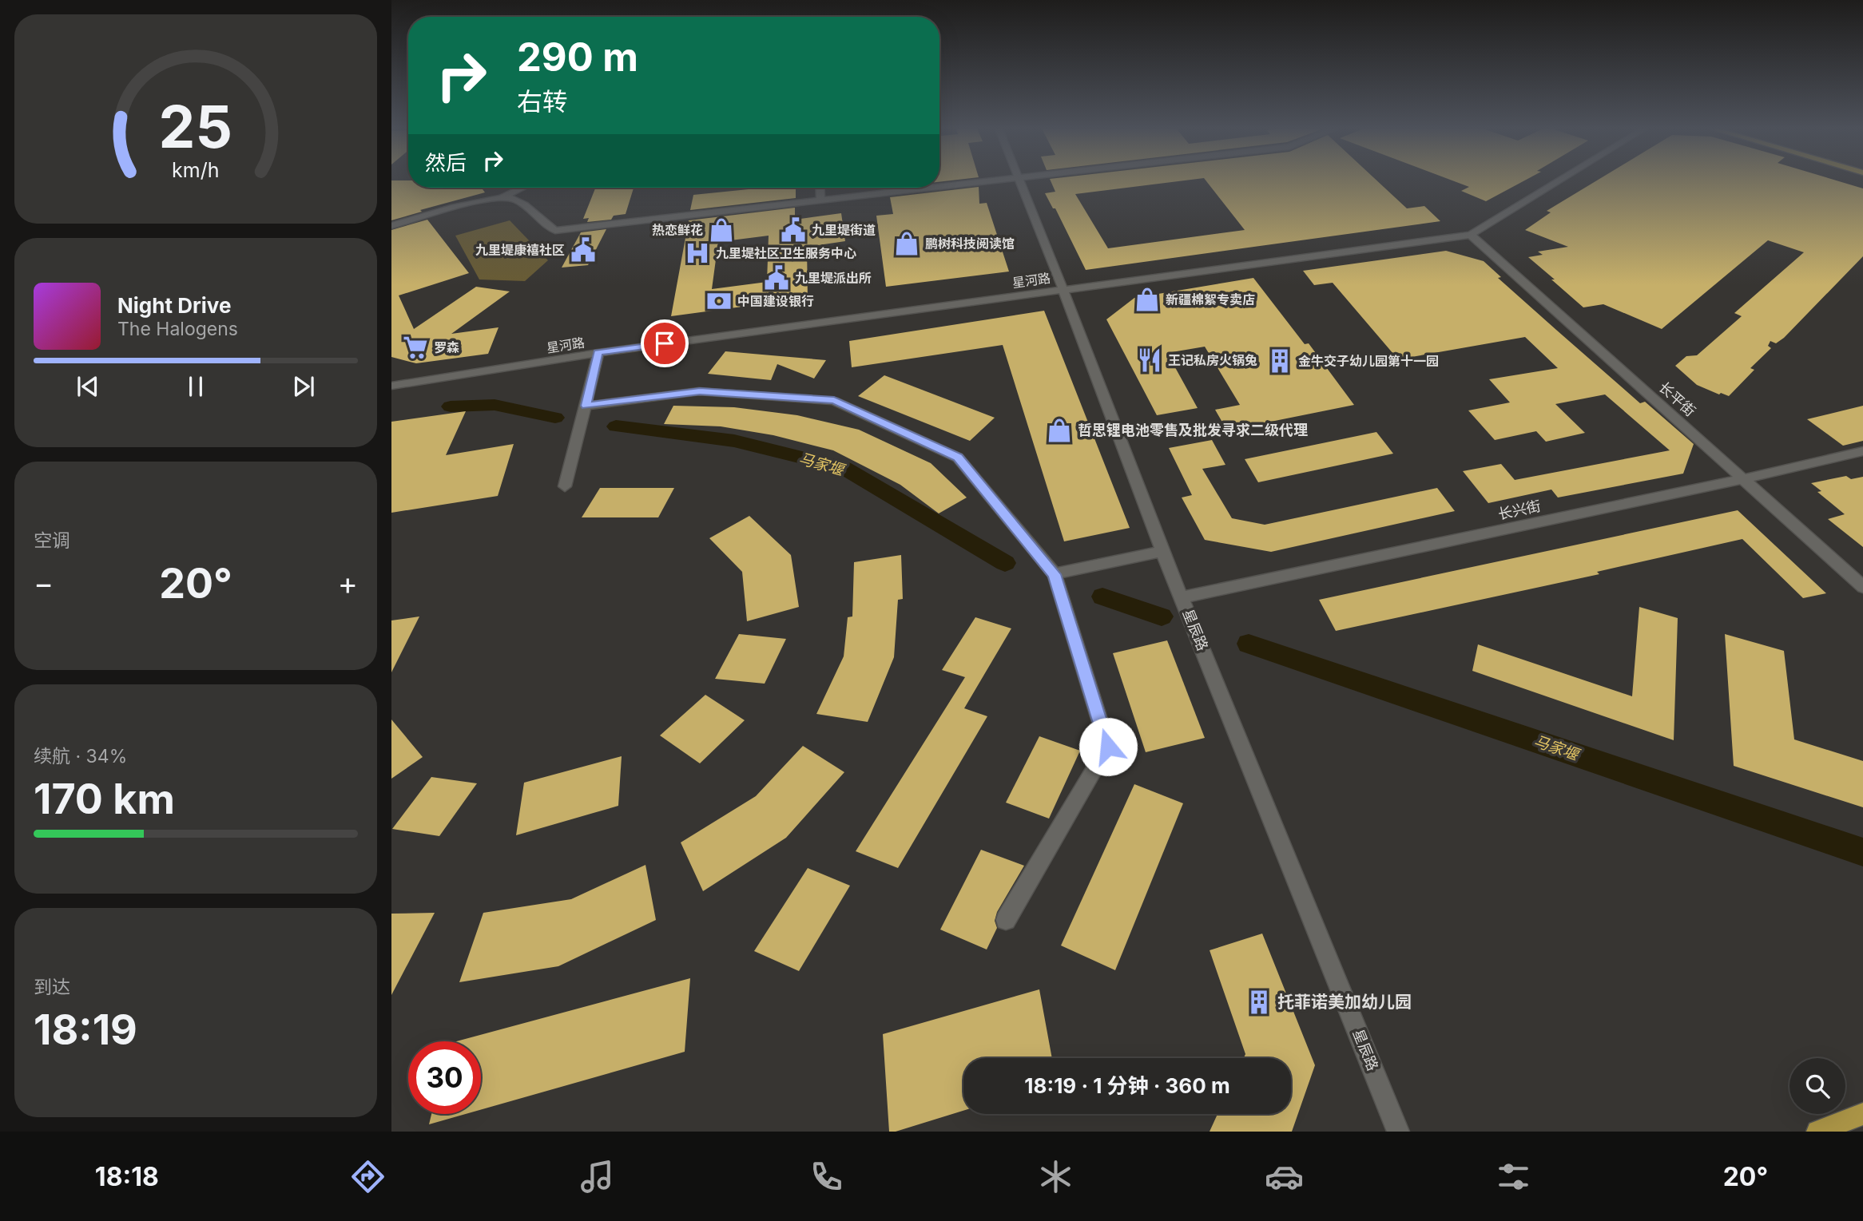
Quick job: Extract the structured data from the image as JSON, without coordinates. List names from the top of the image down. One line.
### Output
{"streets":{"street":["星河路","长平街","长兴街","星辰路"]},"crossings":[["星河路","长平街"],["星河路","星辰路"],["长平街","长兴街"],["长兴街","星辰路"]],"water":["马家堰"],"places":{"shop":["热恋鲜花","鹏树科技阅读馆","新疆棉絮专卖店","哲思锂电池零售及批发寻求二级代理"],"public building":["九里堤街道","九里堤康禧社区","九里堤派出所"],"hospital":["九里堤社区卫生服务中心"],"bank":["中国建设银行"],"supermarket":["罗森"],"restaurant":["王记私房火锅兔"],"building":["金牛交子幼儿园第十一园","托菲诺美加幼儿园"]},"page":{"turn":["290 m","右转"],"then":"然后","song":["Night Drive","The Halogens"],"tile":["空调",["续航 · 34%","170 km"],["到达","18:19"]],"heat":["−","20°","+"],"limit":"30","trip":"18:19 · 1 分钟 · 360 m","tabs":["18:18","20°"],"gauge":["25","km/h"]}}
